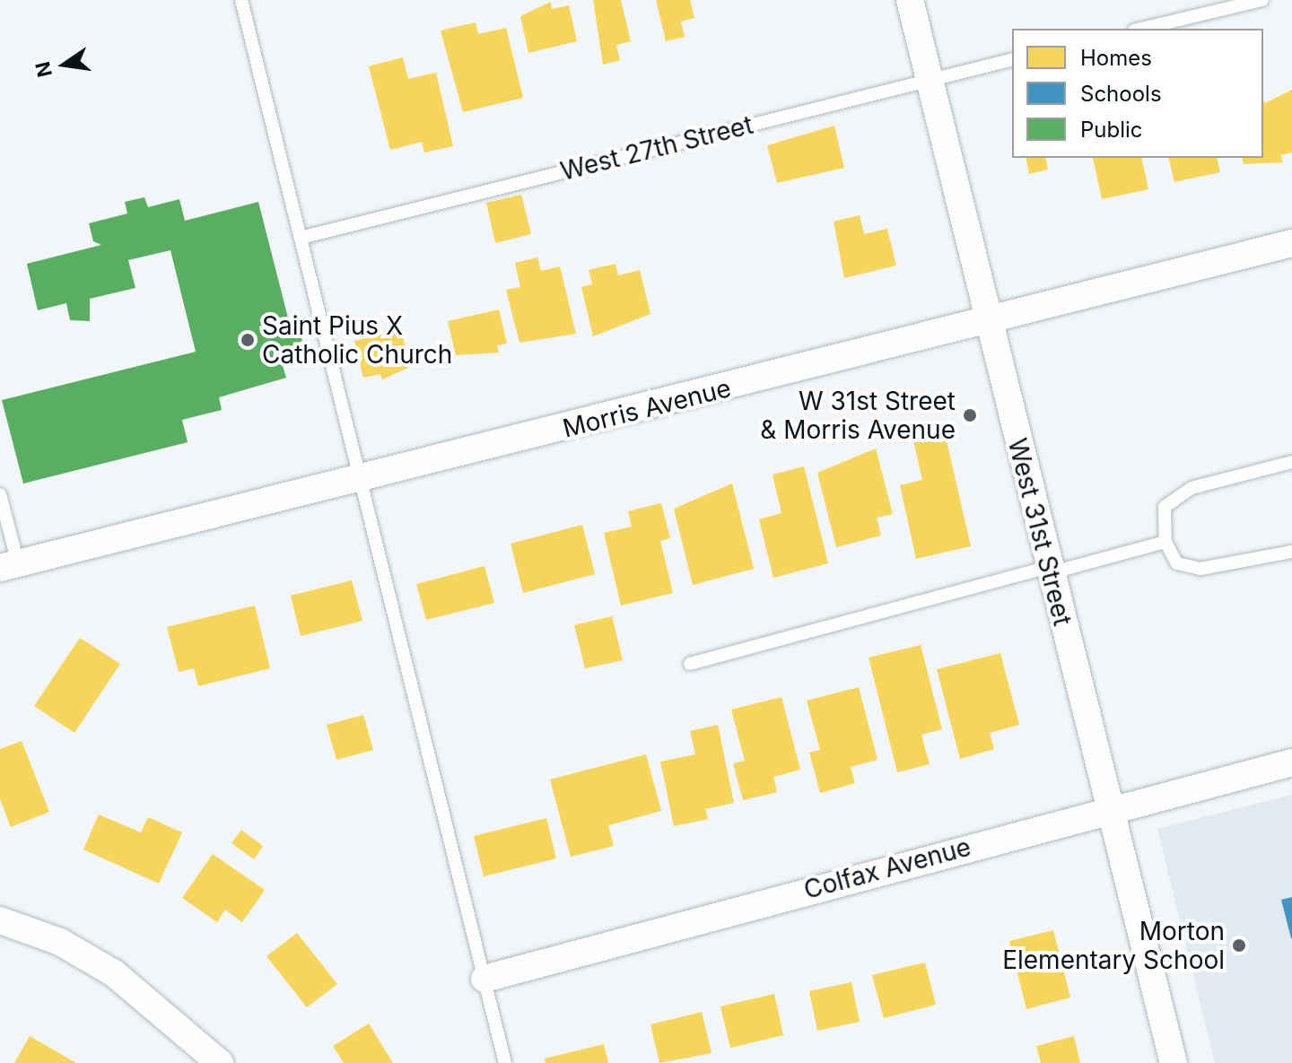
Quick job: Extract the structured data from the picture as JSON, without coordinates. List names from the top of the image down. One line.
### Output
{"streets":{"street":["Morris Avenue","West 31st Street","Colfax Avenue"],"lane":["West 27th Street"]},"crossings":[["West 27th Street","West 31st Street"],["Morris Avenue","West 31st Street"],["West 31st Street","Colfax Avenue"]],"places":["Saint Pius X Catholic Church","W 31st Street & Morris Avenue","Morton Elementary School"],"legend":["Homes","Schools","Public"],"north":"left"}
